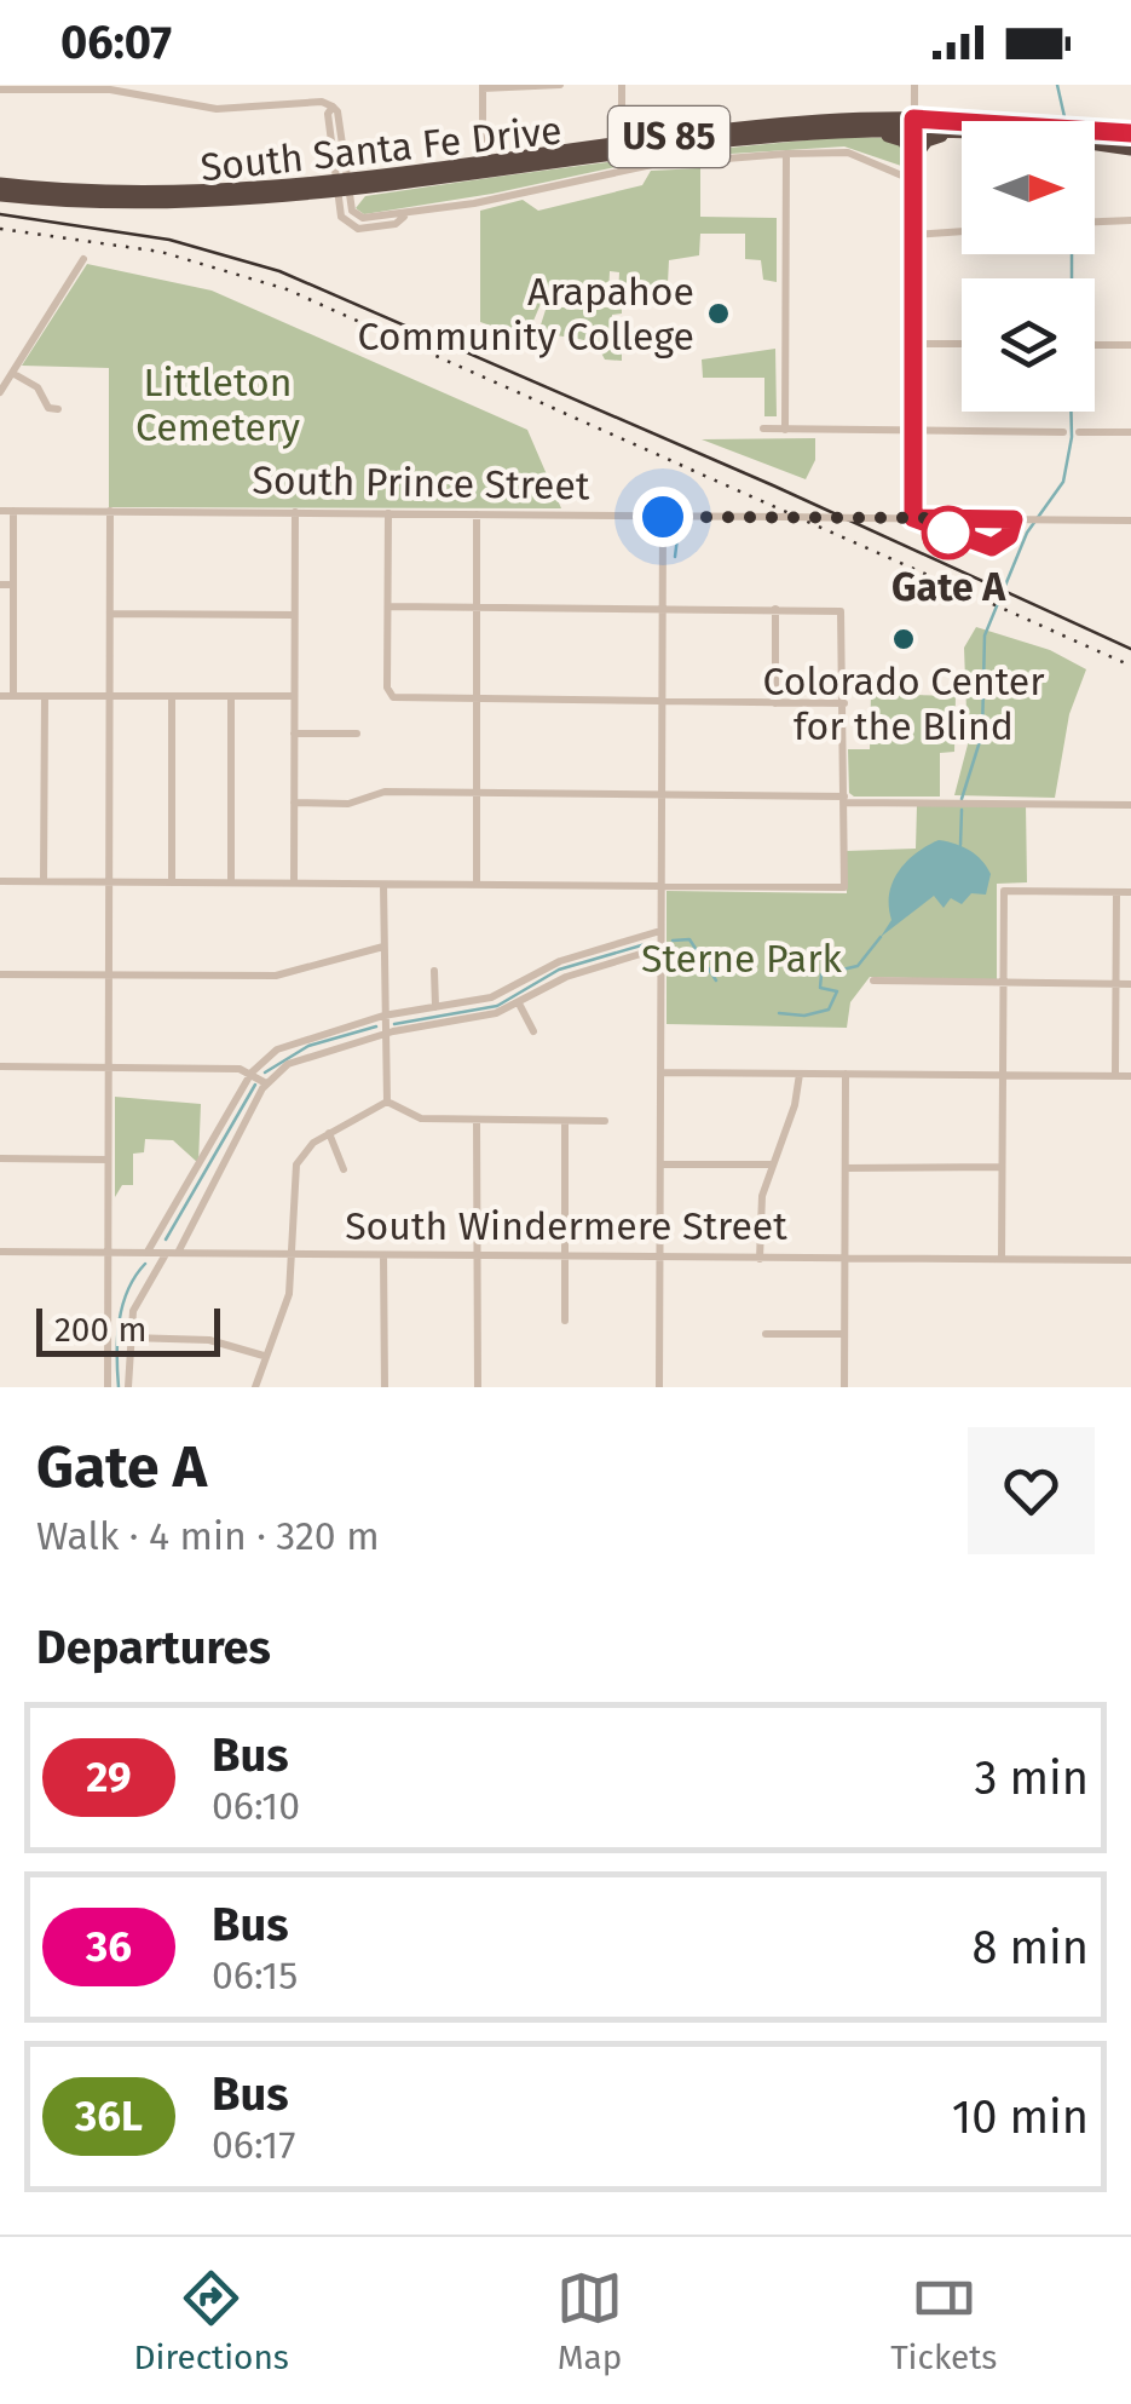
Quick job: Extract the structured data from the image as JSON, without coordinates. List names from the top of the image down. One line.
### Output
{"streets":{"highway":["US 85","South Santa Fe Drive"],"street":["South Prince Street","South Windermere Street"]},"parks":["Littleton Cemetery","Sterne Park"],"places":["Arapahoe Community College","Gate A","Colorado Center for the Blind"],"lines":["bus line 29"],"scale_bar":"200 m","north":"right","page":{"status":"06:07","scale":"200 m","heading":[["Gate A","Walk · 4 min · 320 m"],"Departures"],"list":[{"mark":"29","name":"Bus","note":"06:10","value":"3 min"},{"mark":"36","name":"Bus","note":"06:15","value":"8 min"},{"mark":"36L","name":"Bus","note":"06:17","value":"10 min"}],"tabs":["Directions","Map","Tickets"]}}
